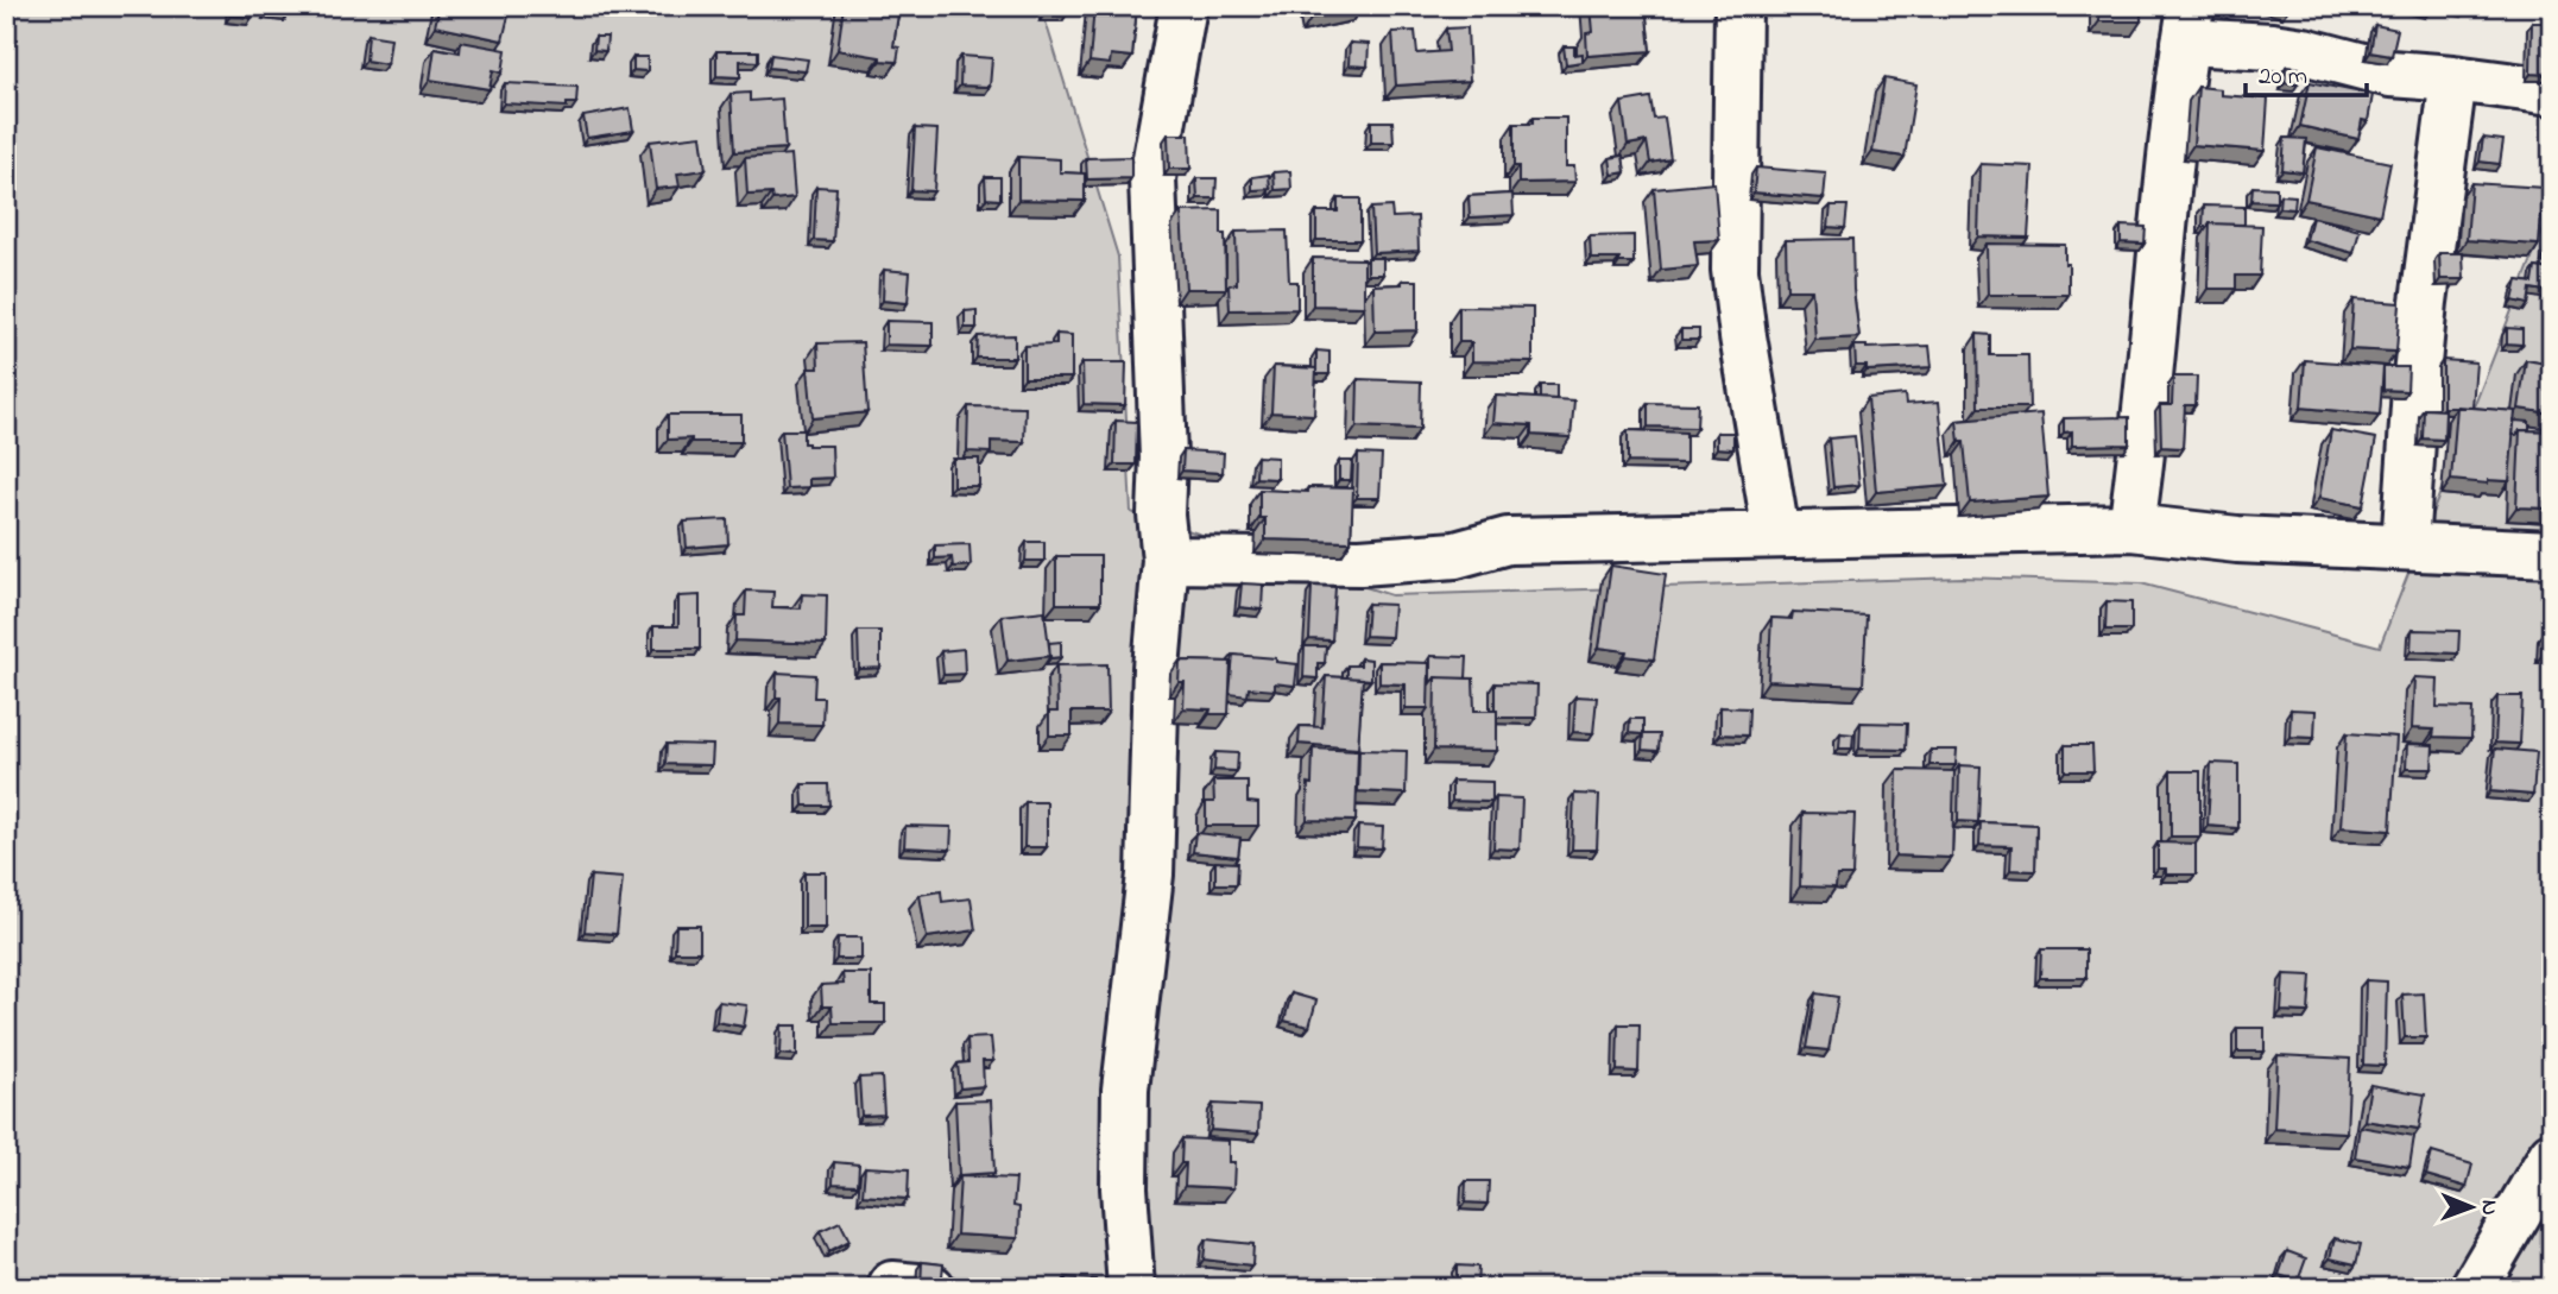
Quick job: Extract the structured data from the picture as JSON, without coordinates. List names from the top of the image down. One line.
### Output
{"scale_bar":"20 m","north":"right"}
